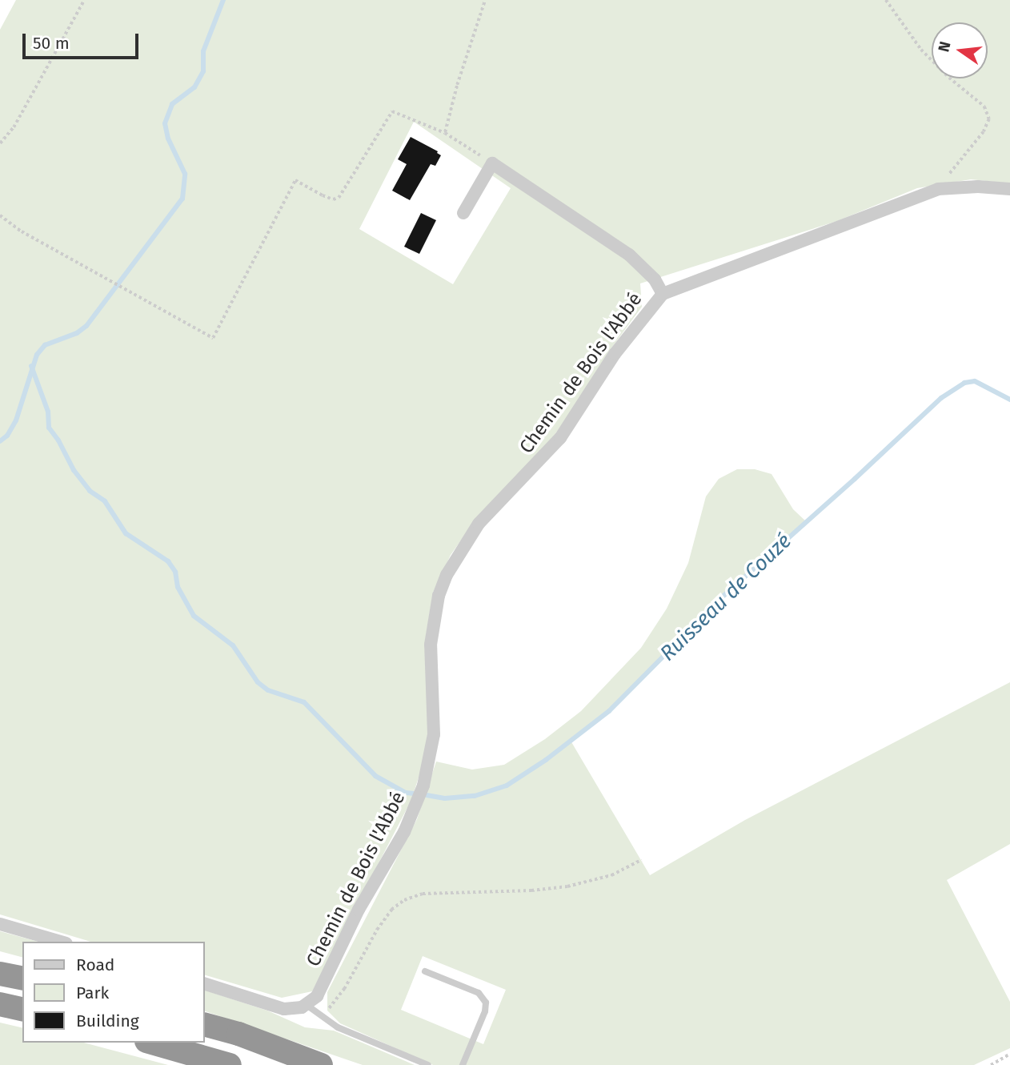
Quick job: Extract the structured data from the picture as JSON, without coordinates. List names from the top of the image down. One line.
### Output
{"streets":{"street":["Chemin de Bois l'Abbé"]},"water":["Ruisseau de Couzé"],"legend":["Road","Park","Building"],"scale_bar":"50 m","north":"left"}
